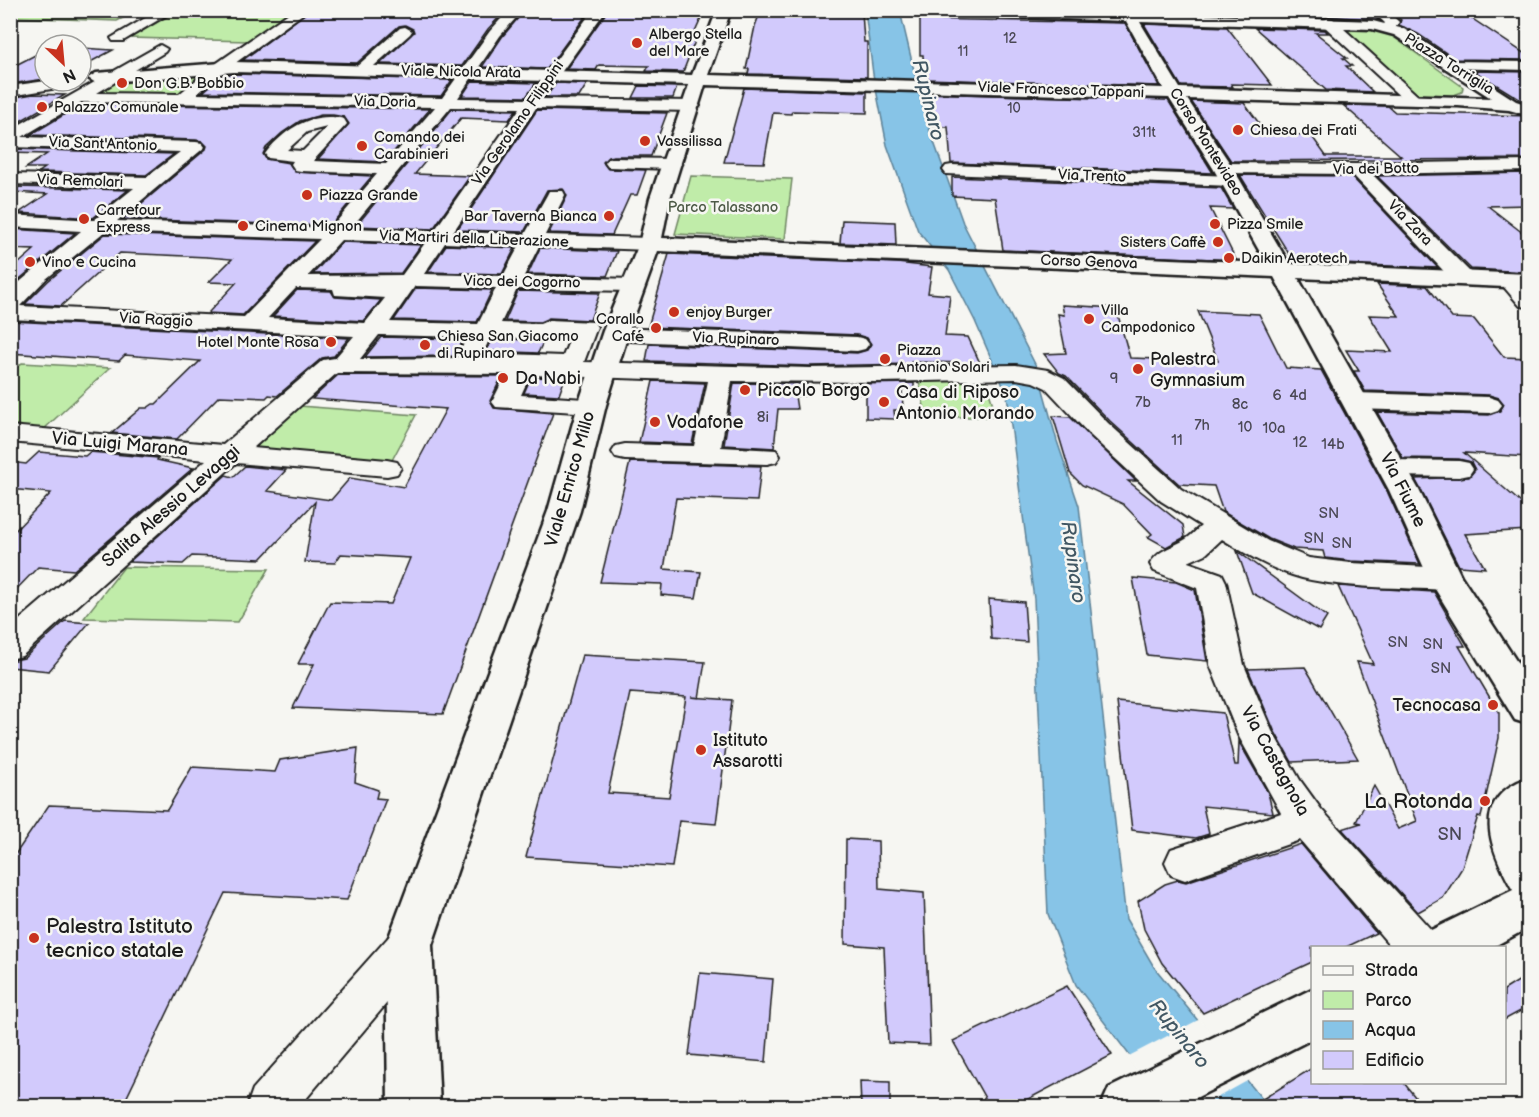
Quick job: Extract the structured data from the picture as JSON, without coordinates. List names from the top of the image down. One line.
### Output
{"streets":{"main road":["Piazza Torriglia","Viale Nicola Arata","Viale Francesco Tappani","Corso Montevideo","Corso Genova","Viale Enrico Millo","Via Fiume"],"street":["Via Doria","Via Gerolamo Filippini","Via Sant'Antonio","Via dei Botto","Via Trento","Via Remolari","Via Zara","Via Martiri della Liberazione","Vico dei Cogorno","Via Raggio","Via Rupinaro","Via Luigi Marana","Salita Alessio Levaggi","Via Castagnola"]},"crossings":[["Piazza Torriglia","Viale Francesco Tappani"],["Viale Nicola Arata","Viale Francesco Tappani"],["Viale Nicola Arata","Via Gerolamo Filippini"],["Viale Nicola Arata","Viale Enrico Millo"],["Viale Francesco Tappani","Corso Montevideo"],["Viale Francesco Tappani","Viale Enrico Millo"],["Via Doria","Via Gerolamo Filippini"],["Via Doria","Viale Enrico Millo"],["Via Gerolamo Filippini","Via Martiri della Liberazione"],["Via Gerolamo Filippini","Vico dei Cogorno"],["Via Gerolamo Filippini","Salita Alessio Levaggi"],["Corso Montevideo","Via dei Botto"],["Corso Montevideo","Via Trento"],["Corso Montevideo","Corso Genova"],["Corso Montevideo","Via Fiume"],["Via Sant'Antonio","Via Remolari"],["Via dei Botto","Via Trento"],["Via dei Botto","Via Zara"],["Via Zara","Corso Genova"],["Via Martiri della Liberazione","Corso Genova"],["Via Martiri della Liberazione","Viale Enrico Millo"],["Corso Genova","Viale Enrico Millo"],["Corso Genova","Via Fiume"],["Vico dei Cogorno","Via Raggio"],["Vico dei Cogorno","Viale Enrico Millo"],["Vico dei Cogorno","Salita Alessio Levaggi"],["Via Raggio","Salita Alessio Levaggi"],["Via Rupinaro","Viale Enrico Millo"],["Via Luigi Marana","Salita Alessio Levaggi"]],"water":["Rupinaro"],"parks":["Parco Talassano"],"places":["Albergo Stella del Mare","Don G.B. Bobbio","Palazzo Comunale","Chiesa dei Frati","Vassilissa","Comando dei Carabinieri","Piazza Grande","Bar Taverna Bianca","Carrefour Express","Pizza Smile","Cinema Mignon","Sisters Caffè","Daikin Aerotech","Vino e Cucina","enjoy Burger","Villa Campodonico","Corallo Café","Hotel Monte Rosa","Chiesa San Giacomo di Rupinaro","Piazza Antonio Solari","Palestra Gymnasium","Da Nabi","Piccolo Borgo","Casa di Riposo Antonio Morando","Vodafone","Tecnocasa","Istituto Assarotti","La Rotonda","Palestra Istituto tecnico statale"],"house_numbers":["12","11","10","311t","9","6","4d","7b","8c","8i","7h","10","10a","11","12","14b","SN","SN","SN","SN","SN","SN","SN"],"legend":["Strada","Parco","Acqua","Edificio"],"north":"bottom right"}
